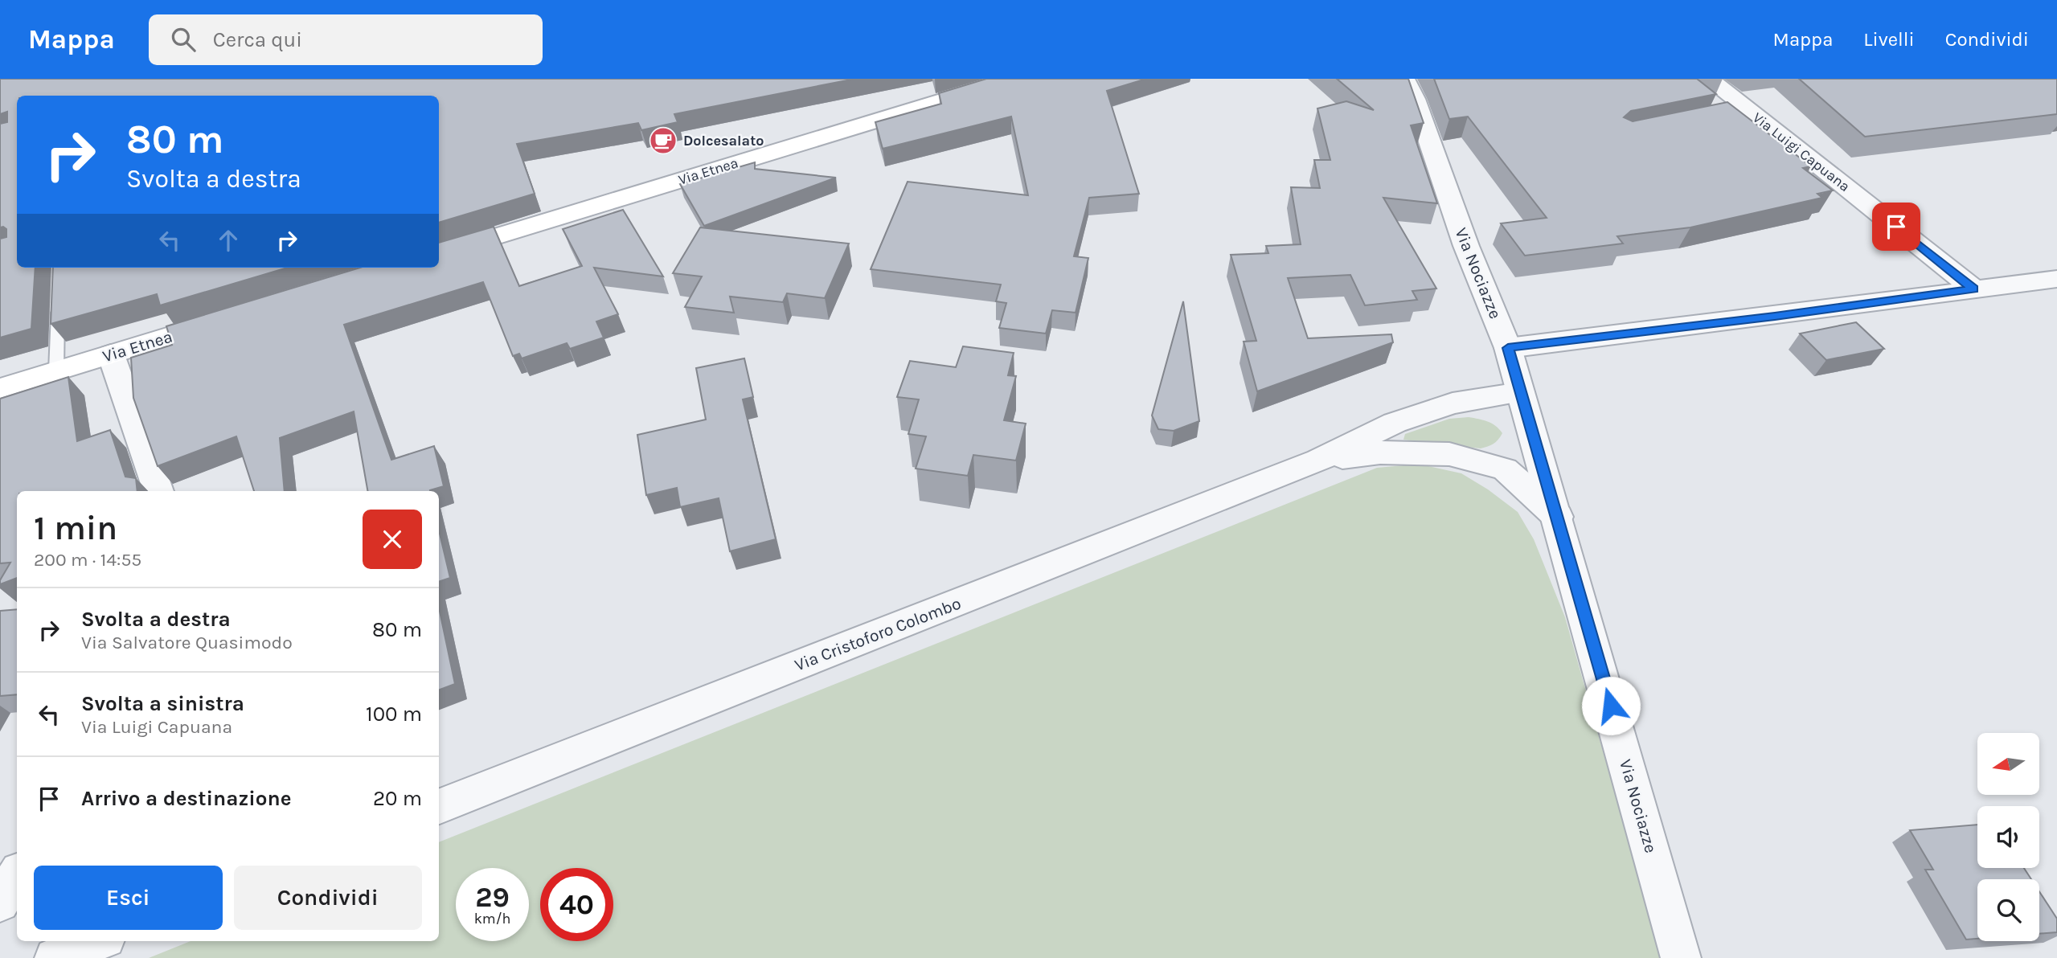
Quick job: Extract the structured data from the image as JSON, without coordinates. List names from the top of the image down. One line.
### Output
{"streets":{"main road":["Via Etnea"],"street":["Via Luigi Capuana","Via Nociazze","Via Cristoforo Colombo"]},"places":{"cafe":["Dolcesalato"]},"north":"left","page":{"header":"Mappa","search":"Cerca qui","nav":["Mappa","Livelli","Condividi"],"turn":["80 m","Svolta a destra"],"heading":["1 min","200 m · 14:55"],"list":[{"name":"Svolta a destra","note":"Via Salvatore Quasimodo","value":"80 m"},{"name":"Svolta a sinistra","note":"Via Luigi Capuana","value":"100 m"},{"name":"Arrivo a destinazione","value":"20 m"}],"buttons":["Esci","Condividi"],"speed":"29 km/h","limit":"40"}}
